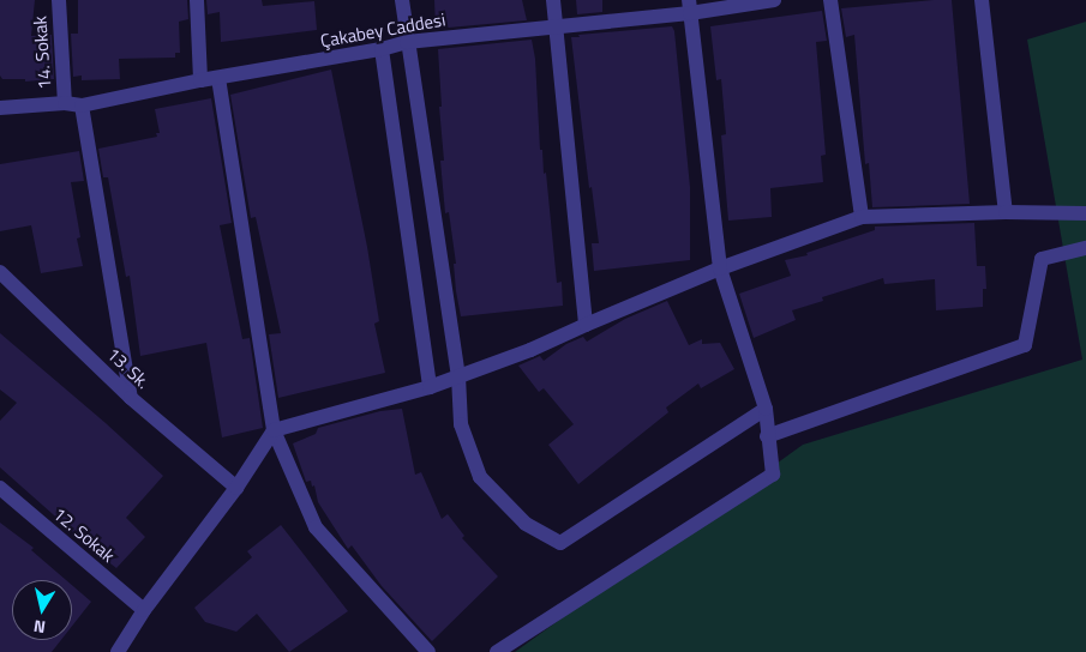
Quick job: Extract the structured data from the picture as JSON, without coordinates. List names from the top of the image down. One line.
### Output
{"streets":{"street":["Çakabey Caddesi","14. Sokak","13. Sk.","12. Sokak"]},"crossings":[["Çakabey Caddesi","14. Sokak"]],"north":"bottom"}
